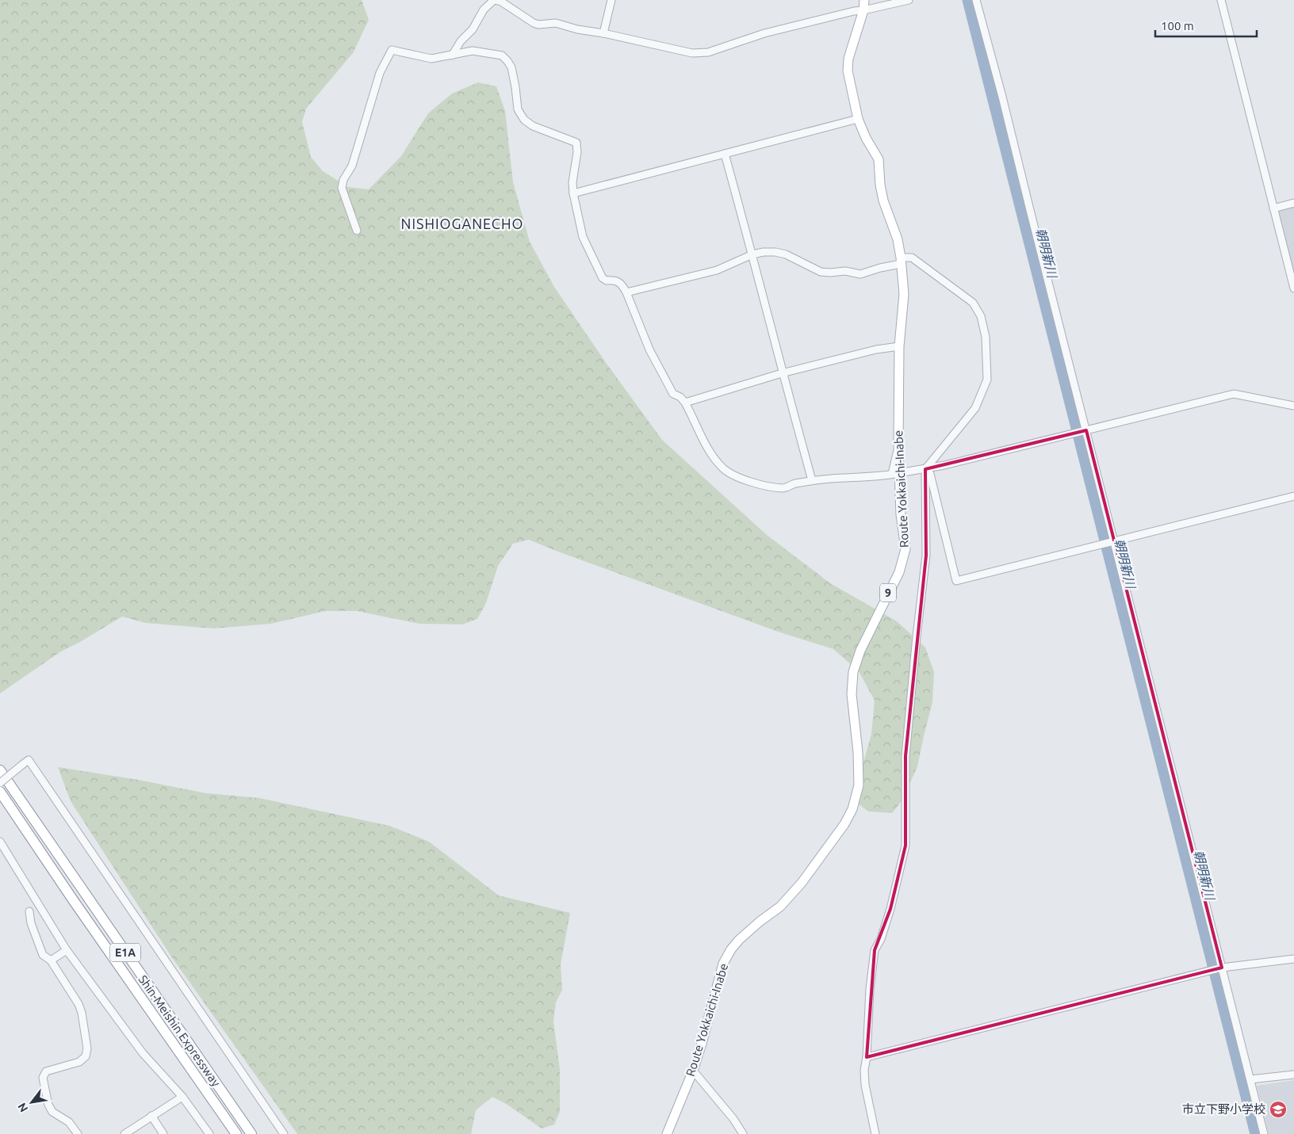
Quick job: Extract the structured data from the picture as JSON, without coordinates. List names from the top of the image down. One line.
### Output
{"streets":{"highway":["E1A","Shin-Meishin Expressway"],"main road":["Route Yokkaichi-Inabe","9"]},"districts":["NISHIOGANECHO"],"water":["朝明新川"],"places":{"school or university":["市立下野小学校"]},"scale_bar":"100 m","north":"bottom left"}
